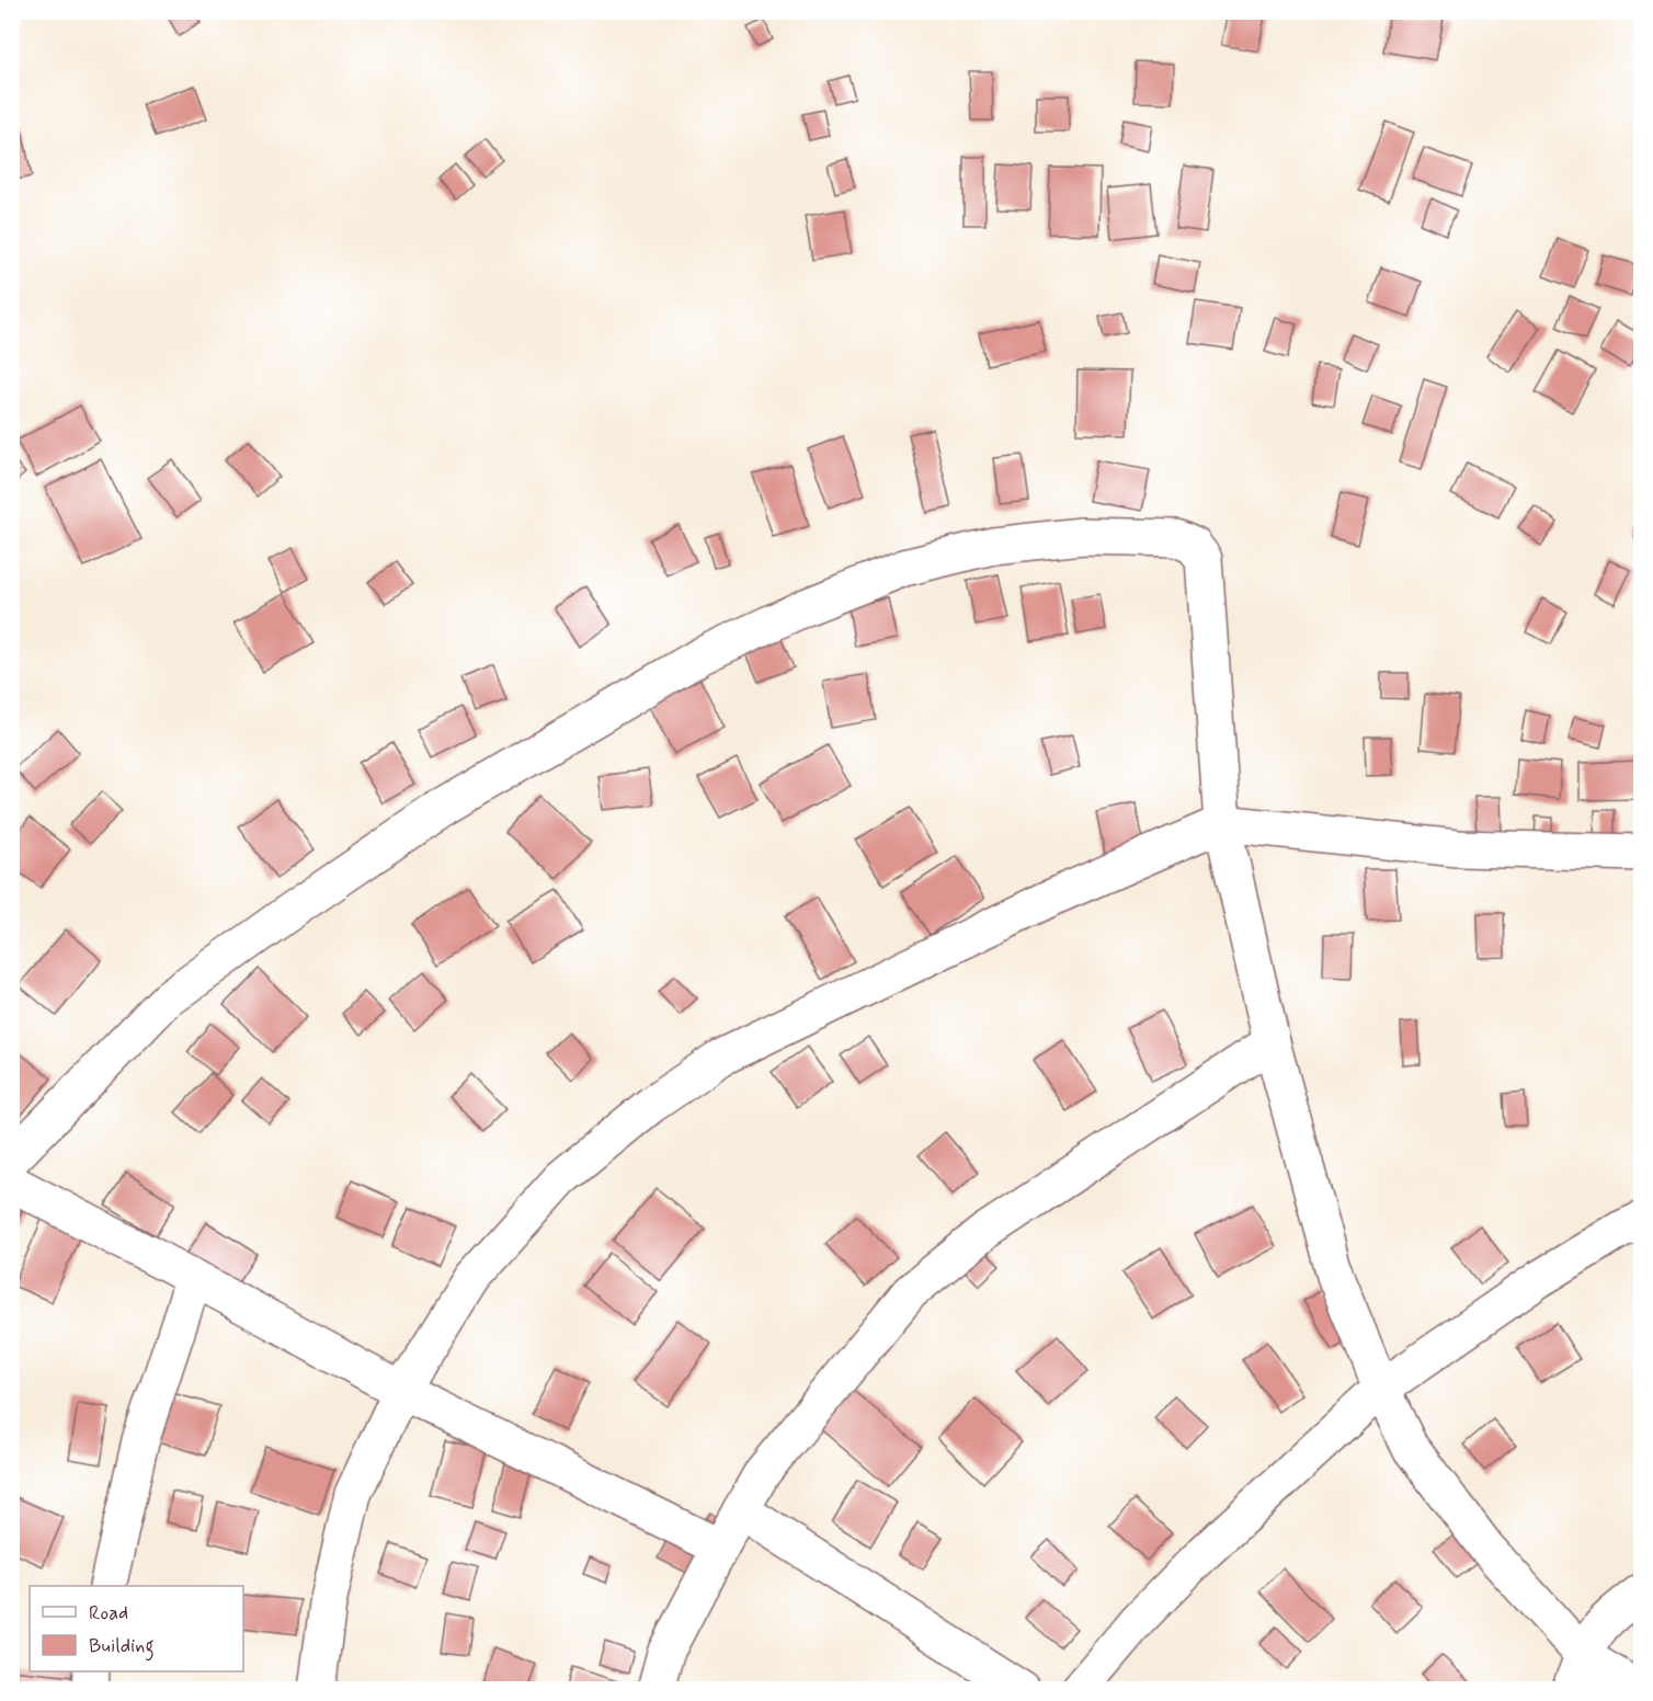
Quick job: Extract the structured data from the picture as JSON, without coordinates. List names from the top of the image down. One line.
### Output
{"legend":["Road","Building"]}
